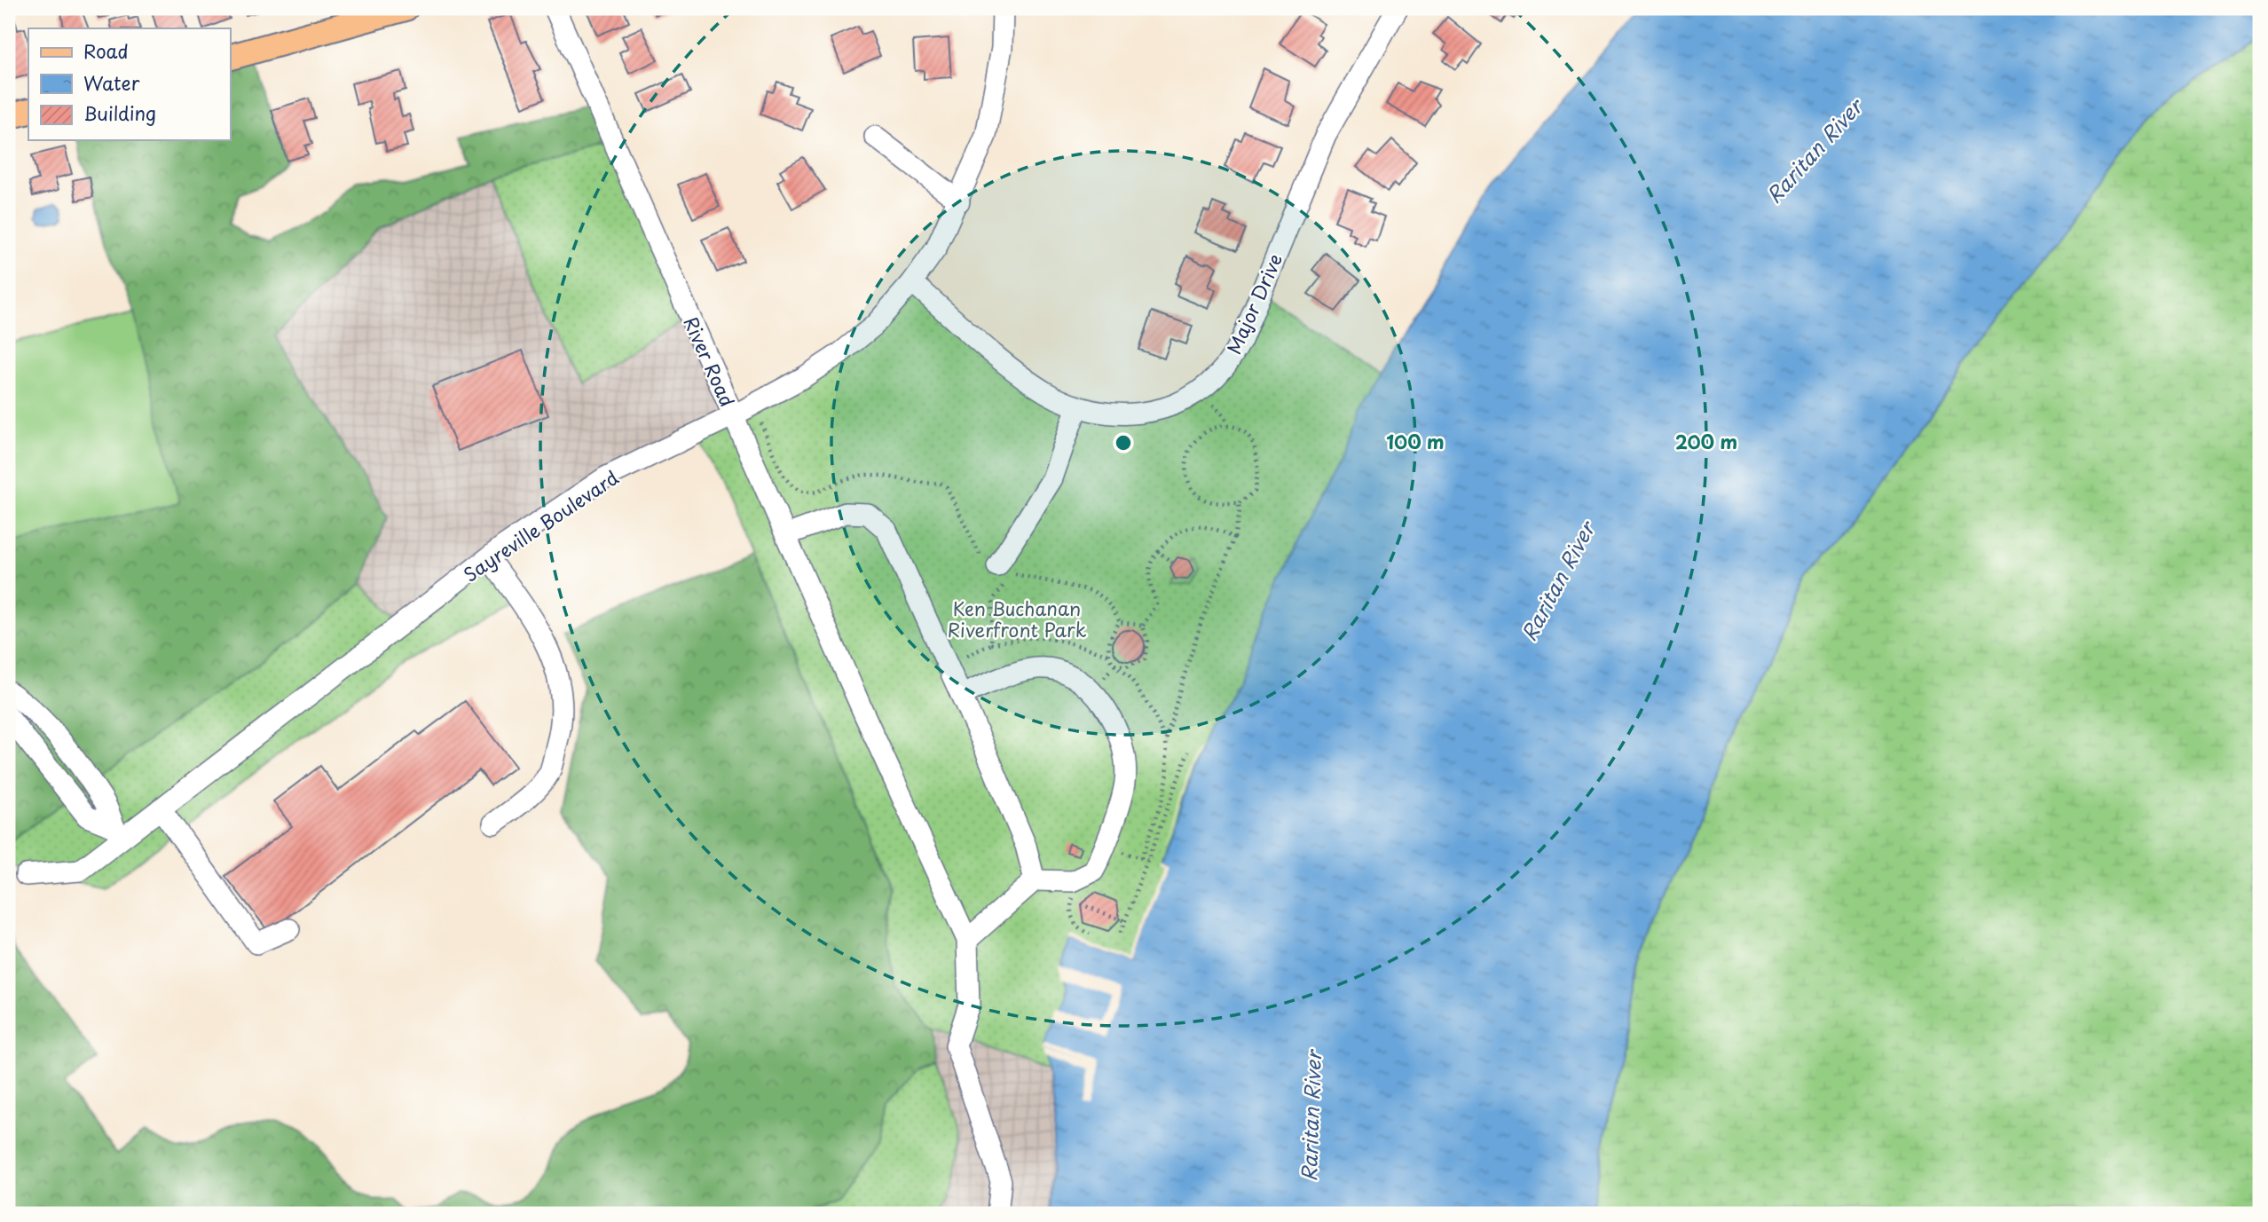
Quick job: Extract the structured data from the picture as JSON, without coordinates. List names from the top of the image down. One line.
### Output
{"streets":{"street":["Major Drive","River Road","Sayreville Boulevard"]},"crossings":[["Major Drive","Sayreville Boulevard"],["River Road","Sayreville Boulevard"]],"water":["Raritan River"],"parks":["Ken Buchanan Riverfront Park"],"legend":["Road","Water","Building"],"rings":["100 m","200 m"]}
